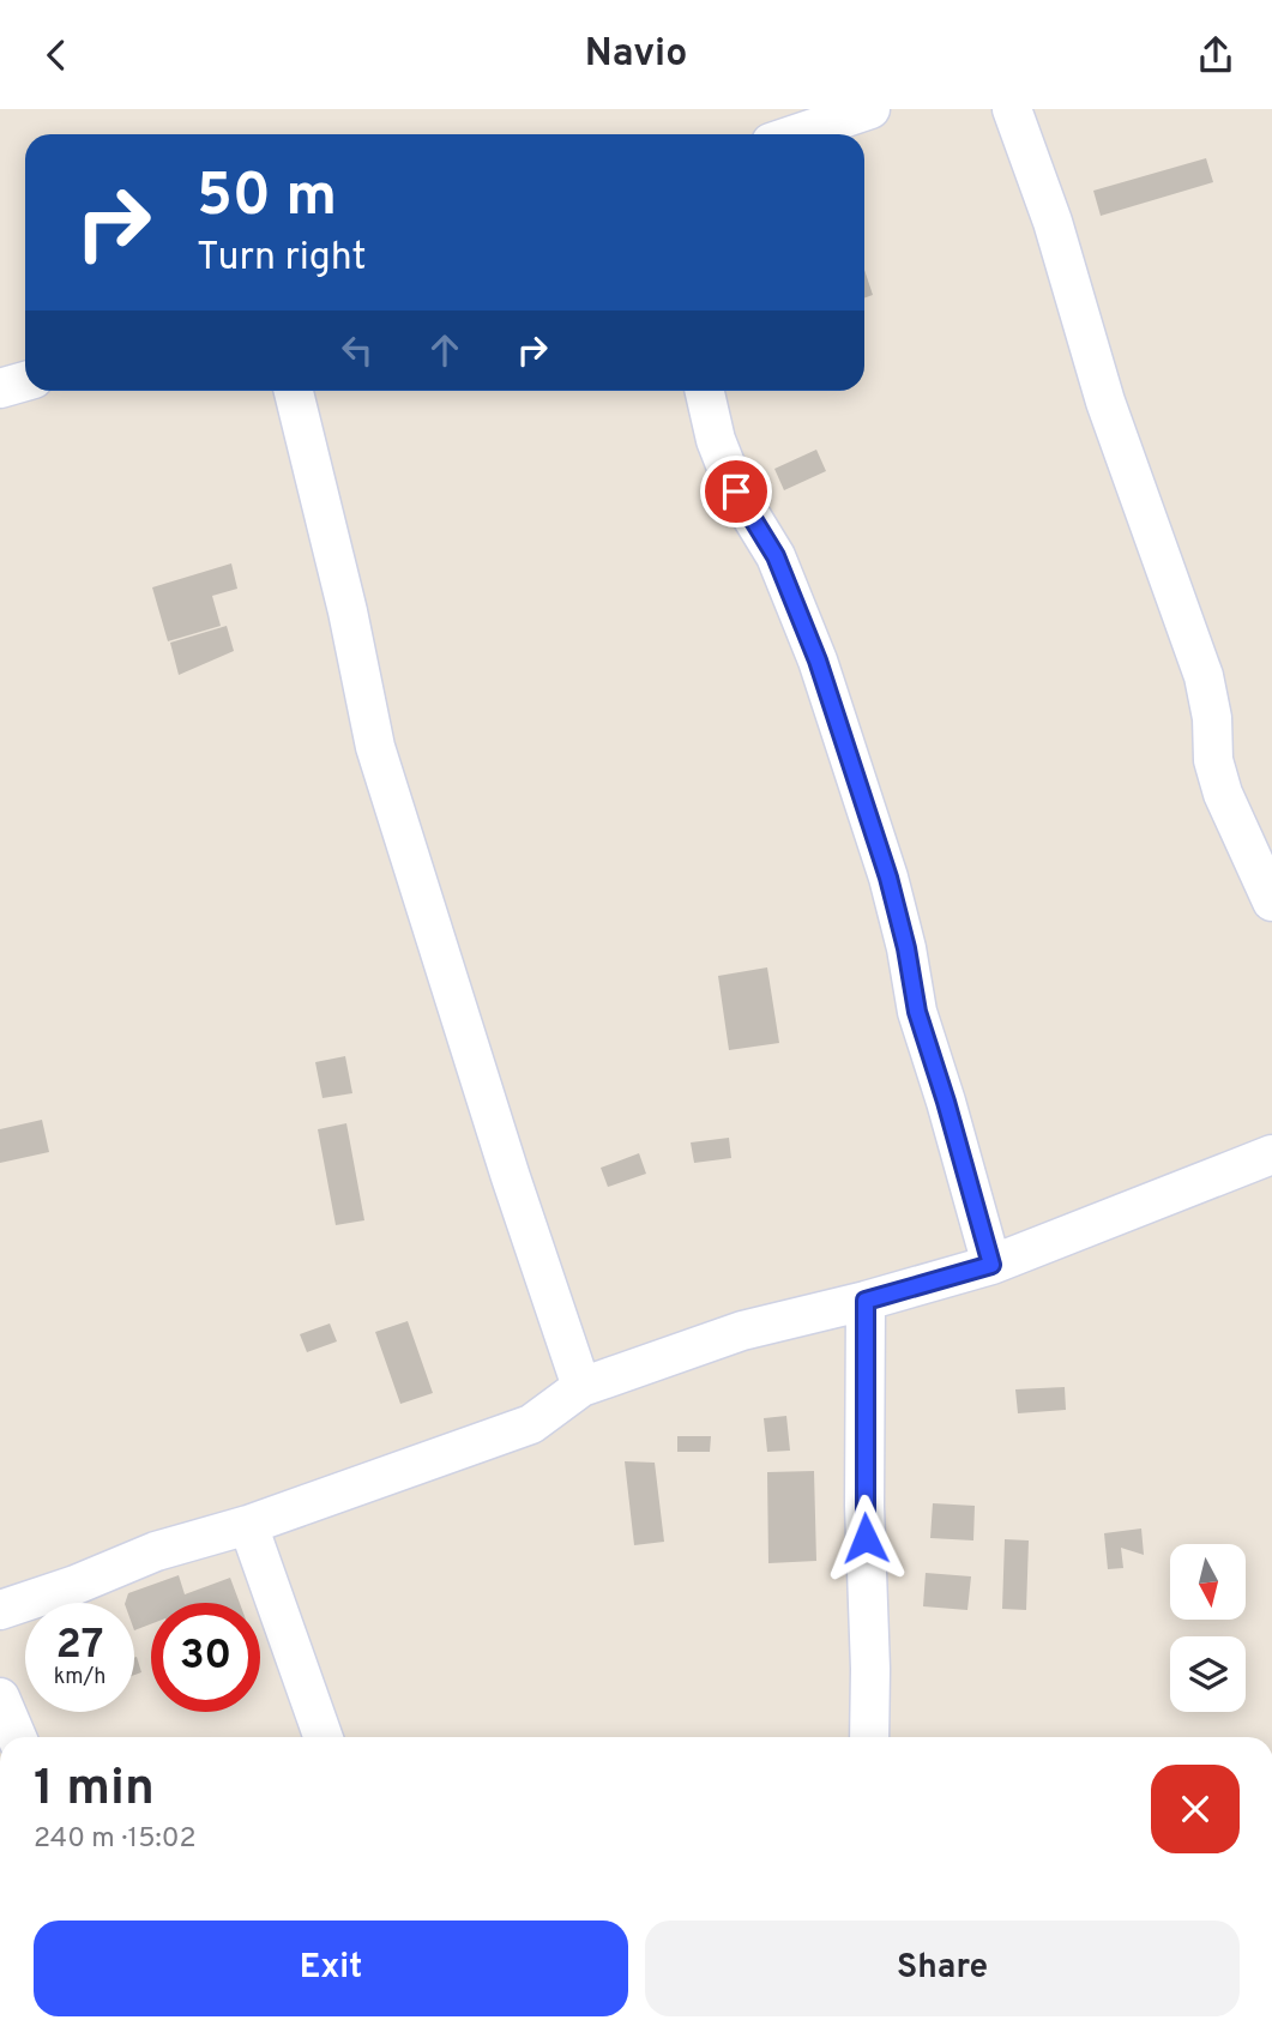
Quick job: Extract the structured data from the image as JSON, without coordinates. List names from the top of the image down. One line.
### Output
{"north":"bottom","page":{"header":"Navio","turn":["50 m","Turn right"],"speed":"27 km/h","limit":"30","heading":["1 min","240 m · 15:02"],"buttons":["Exit","Share"]}}
